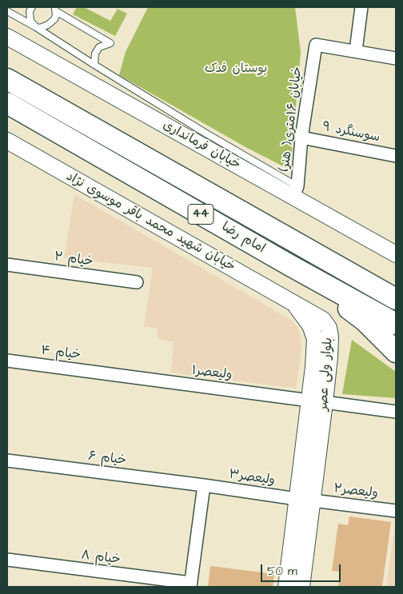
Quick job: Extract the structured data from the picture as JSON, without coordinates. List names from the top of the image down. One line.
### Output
{"streets":{"highway":["44","امام رضا"],"main road":["خیابان فرمانداری","خیابان شهید محمد باقر موسوی نژاد","بلوار ولی عصر"],"street":["خیابان ۱۶متری( هنر)","سوسنگرد ۹","خیام ۲","خیام ۴","ولیعصر۱","خیام ۶","ولیعصر۳","ولیعصر۲","خیام ۸"]},"crossings":[["خیابان ۱۶متری( هنر)","سوسنگرد ۹"],["خیابان ۱۶متری( هنر)","خیابان فرمانداری"],["خیابان شهید محمد باقر موسوی نژاد","بلوار ولی عصر"],["خیام ۴","ولیعصر۱"],["ولیعصر۱","بلوار ولی عصر"],["بلوار ولی عصر","ولیعصر۳"],["بلوار ولی عصر","ولیعصر۲"],["خیام ۶","ولیعصر۳"],["ولیعصر۳","ولیعصر۲"]],"parks":["بوستان فدک"],"scale_bar":"50 m"}
